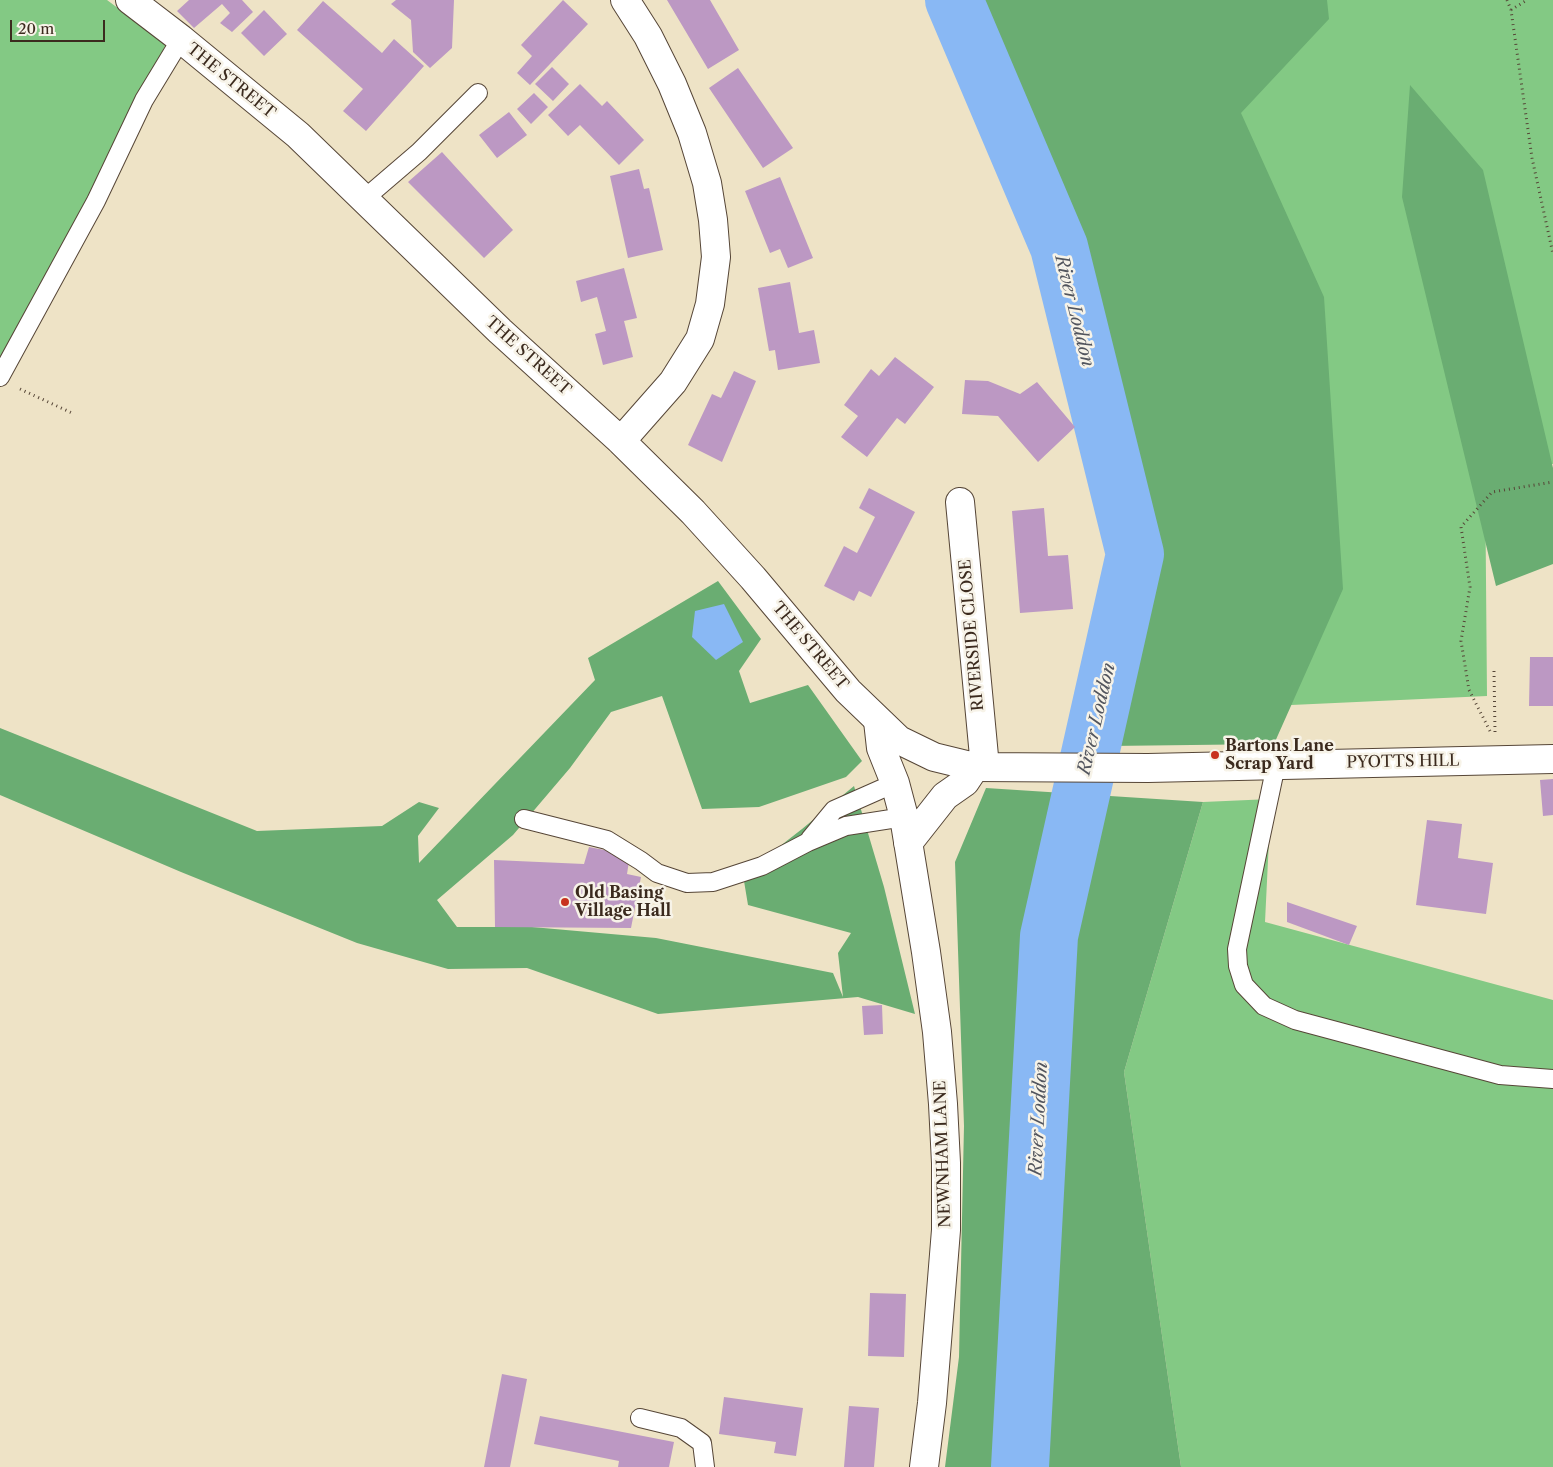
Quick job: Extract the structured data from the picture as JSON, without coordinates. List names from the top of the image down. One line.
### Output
{"streets":{"street":["THE STREET","RIVERSIDE CLOSE","PYOTTS HILL","NEWNHAM LANE"]},"crossings":[["THE STREET","PYOTTS HILL"],["THE STREET","NEWNHAM LANE"],["RIVERSIDE CLOSE","PYOTTS HILL"]],"water":["River Loddon"],"places":["Bartons Lane Scrap Yard","Old Basing Village Hall"],"scale_bar":"20 m"}
